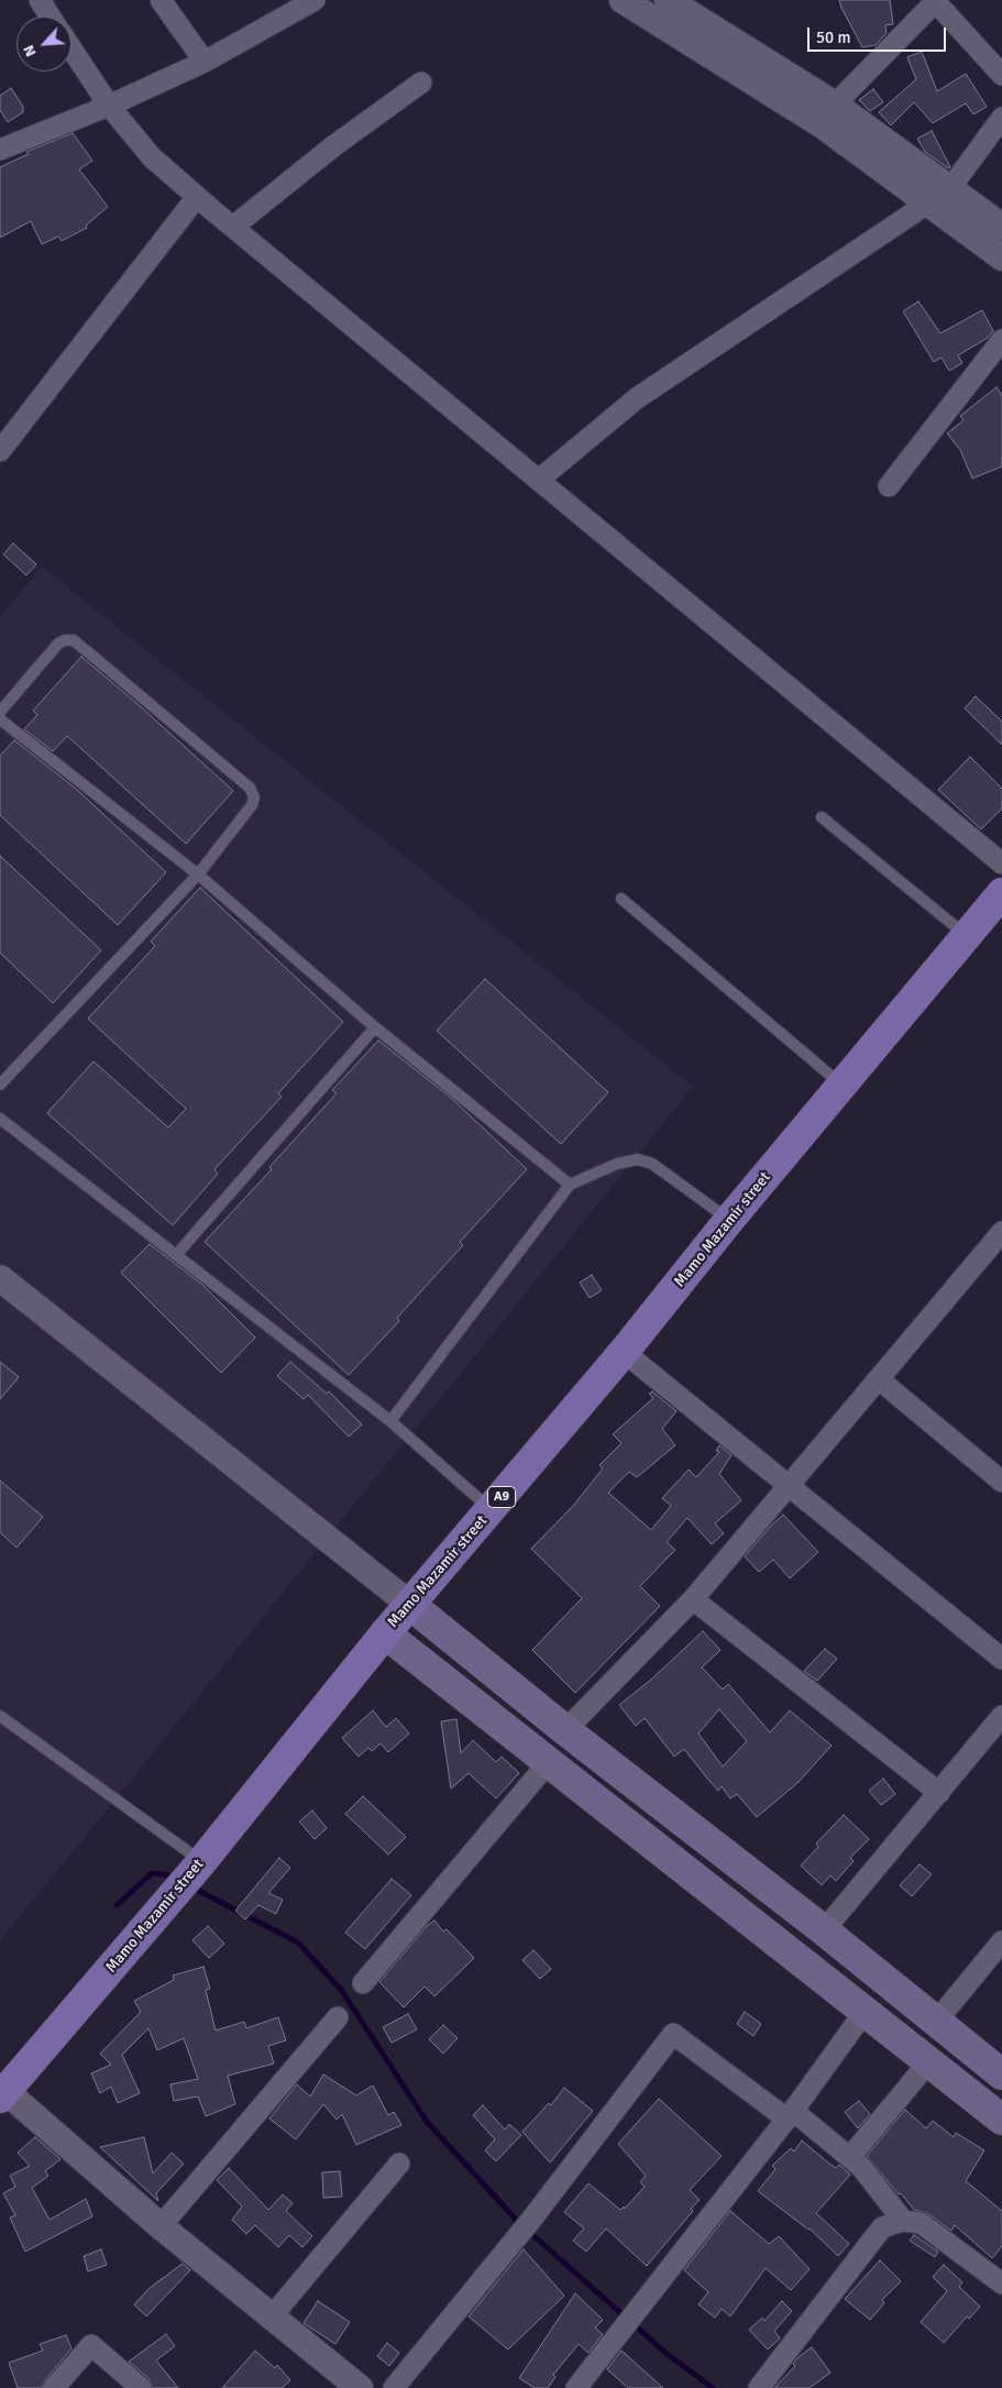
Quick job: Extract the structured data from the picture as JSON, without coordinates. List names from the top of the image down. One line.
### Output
{"streets":{"main road":["Mamo Mazamir street","A9"]},"scale_bar":"50 m","north":"bottom left"}
